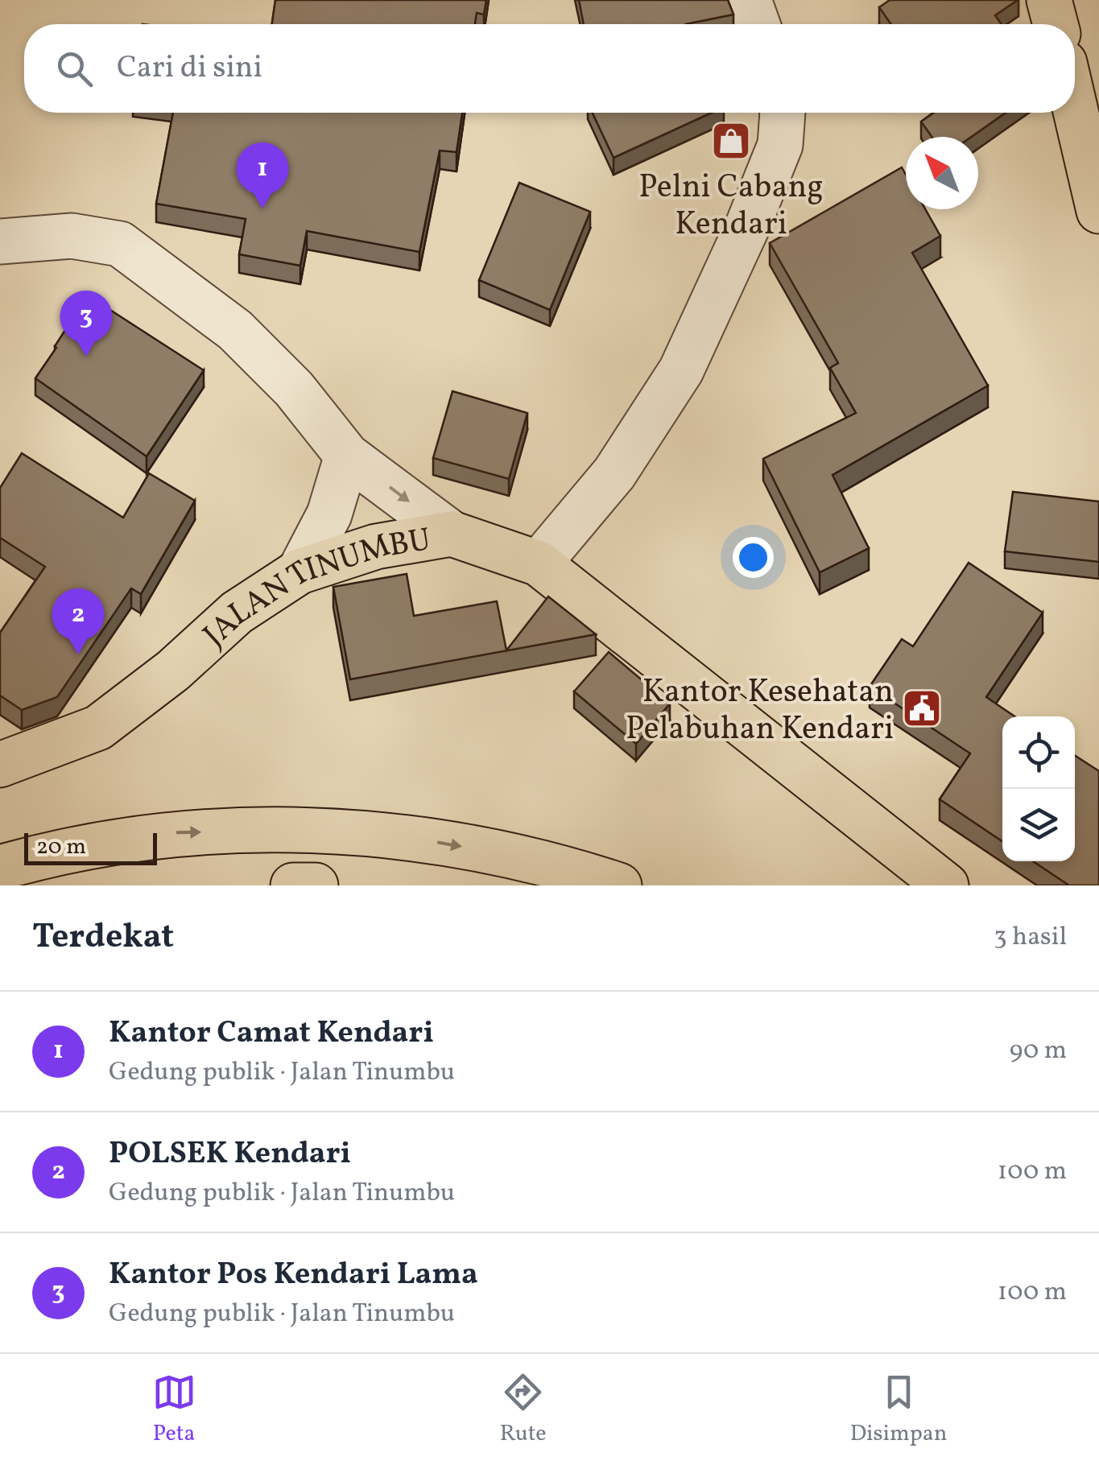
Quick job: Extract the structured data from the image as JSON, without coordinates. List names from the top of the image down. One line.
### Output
{"streets":{"main road":["JALAN TINUMBU"]},"places":{"shop":["Pelni Cabang Kendari"],"public building":["Kantor Kesehatan Pelabuhan Kendari"]},"scale_bar":"20 m","north":"top left","page":{"search":"Cari di sini","pins":["1","3","2"],"scale":"20 m","heading":["Terdekat","3 hasil"],"list":[{"mark":"1","name":"Kantor Camat Kendari","note":"Gedung publik · Jalan Tinumbu","value":"90 m"},{"mark":"2","name":"POLSEK Kendari","note":"Gedung publik · Jalan Tinumbu","value":"100 m"},{"mark":"3","name":"Kantor Pos Kendari Lama","note":"Gedung publik · Jalan Tinumbu","value":"100 m"}],"nav":["Peta","Rute","Disimpan"]}}
